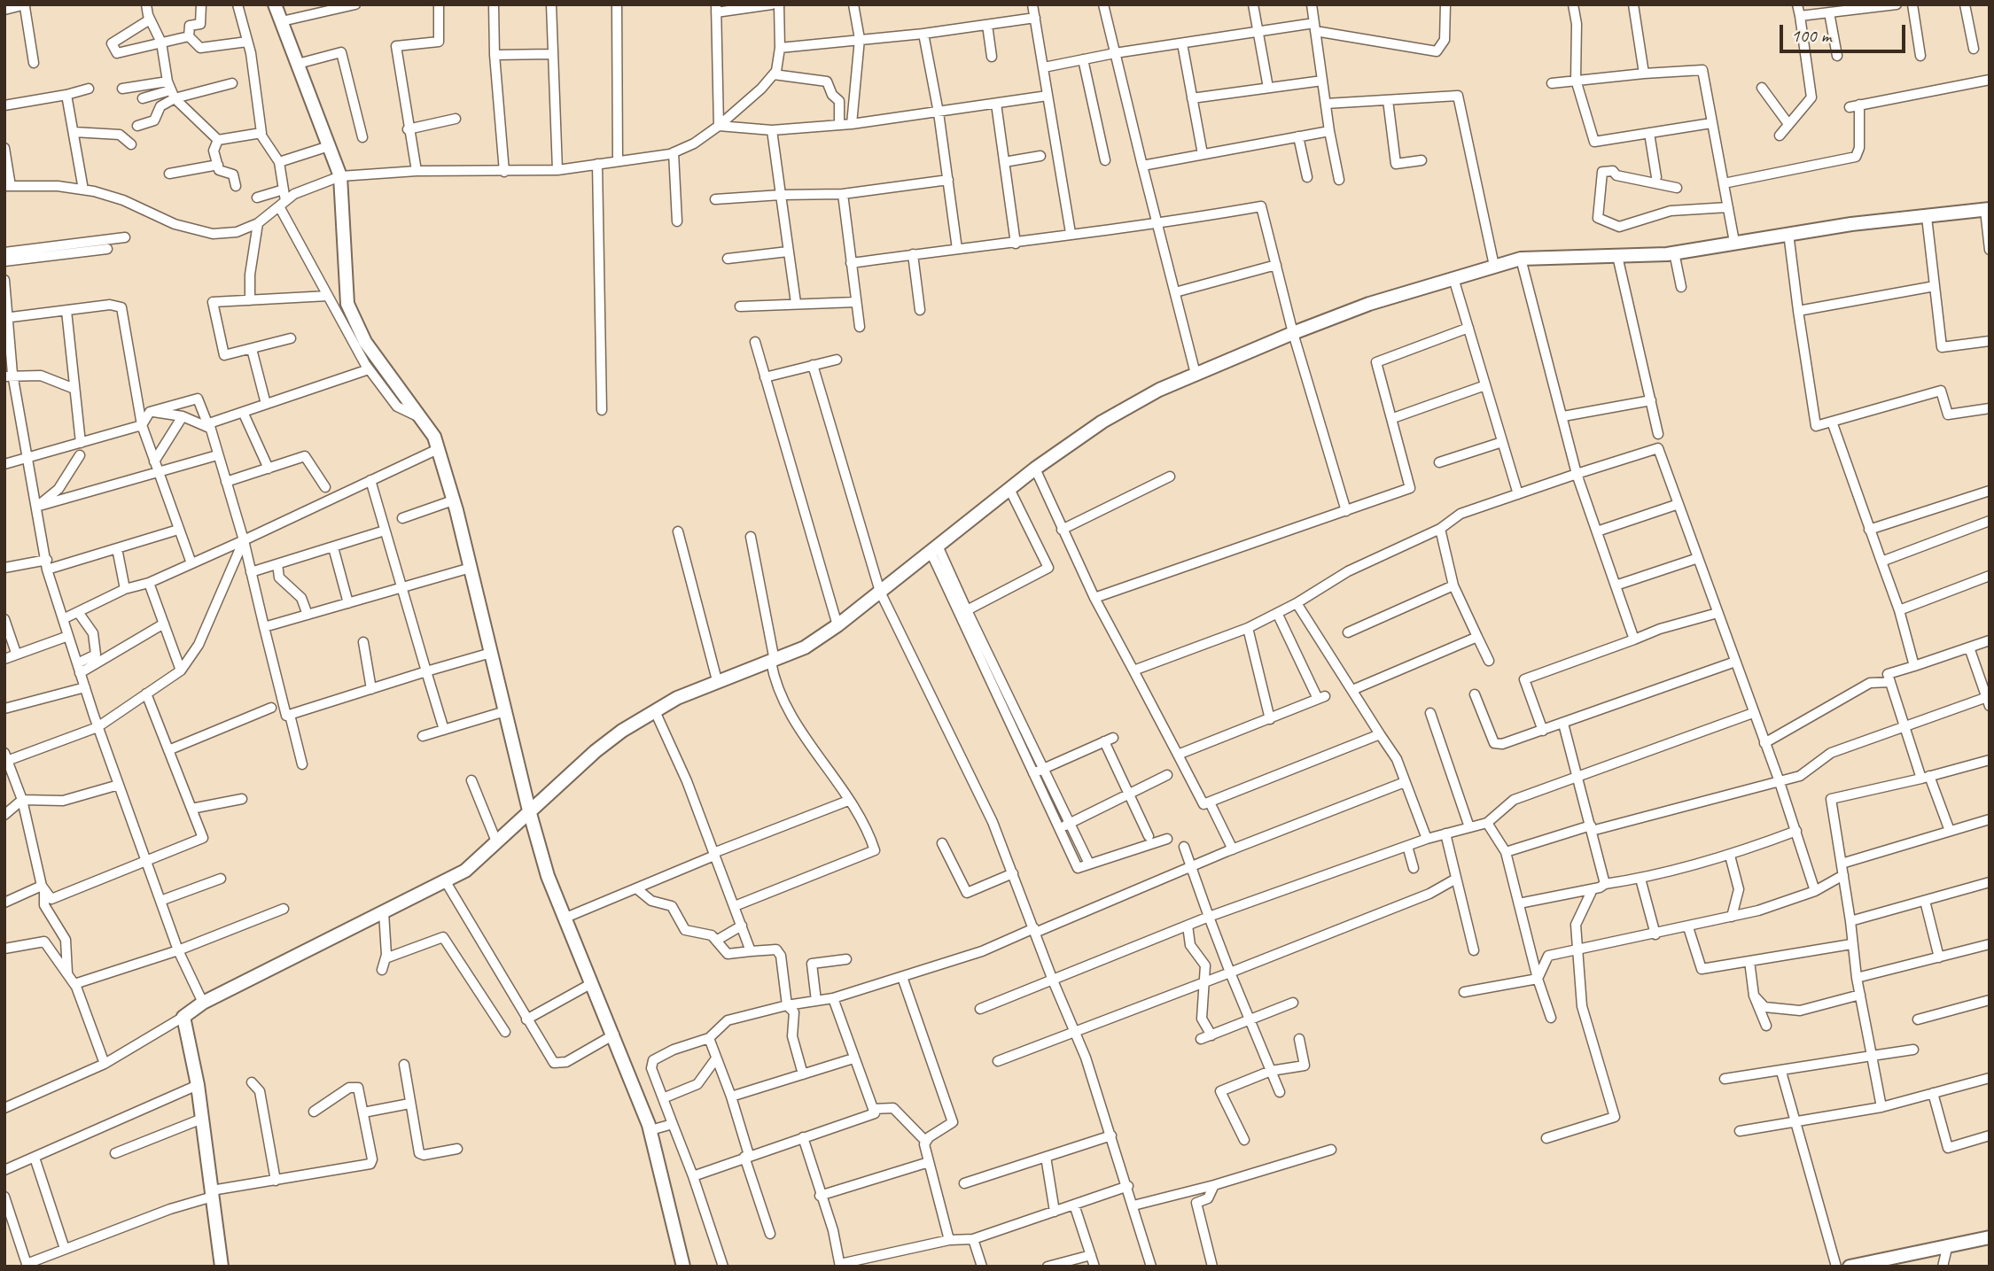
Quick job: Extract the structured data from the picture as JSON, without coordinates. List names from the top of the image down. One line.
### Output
{"scale_bar":"100 m"}
